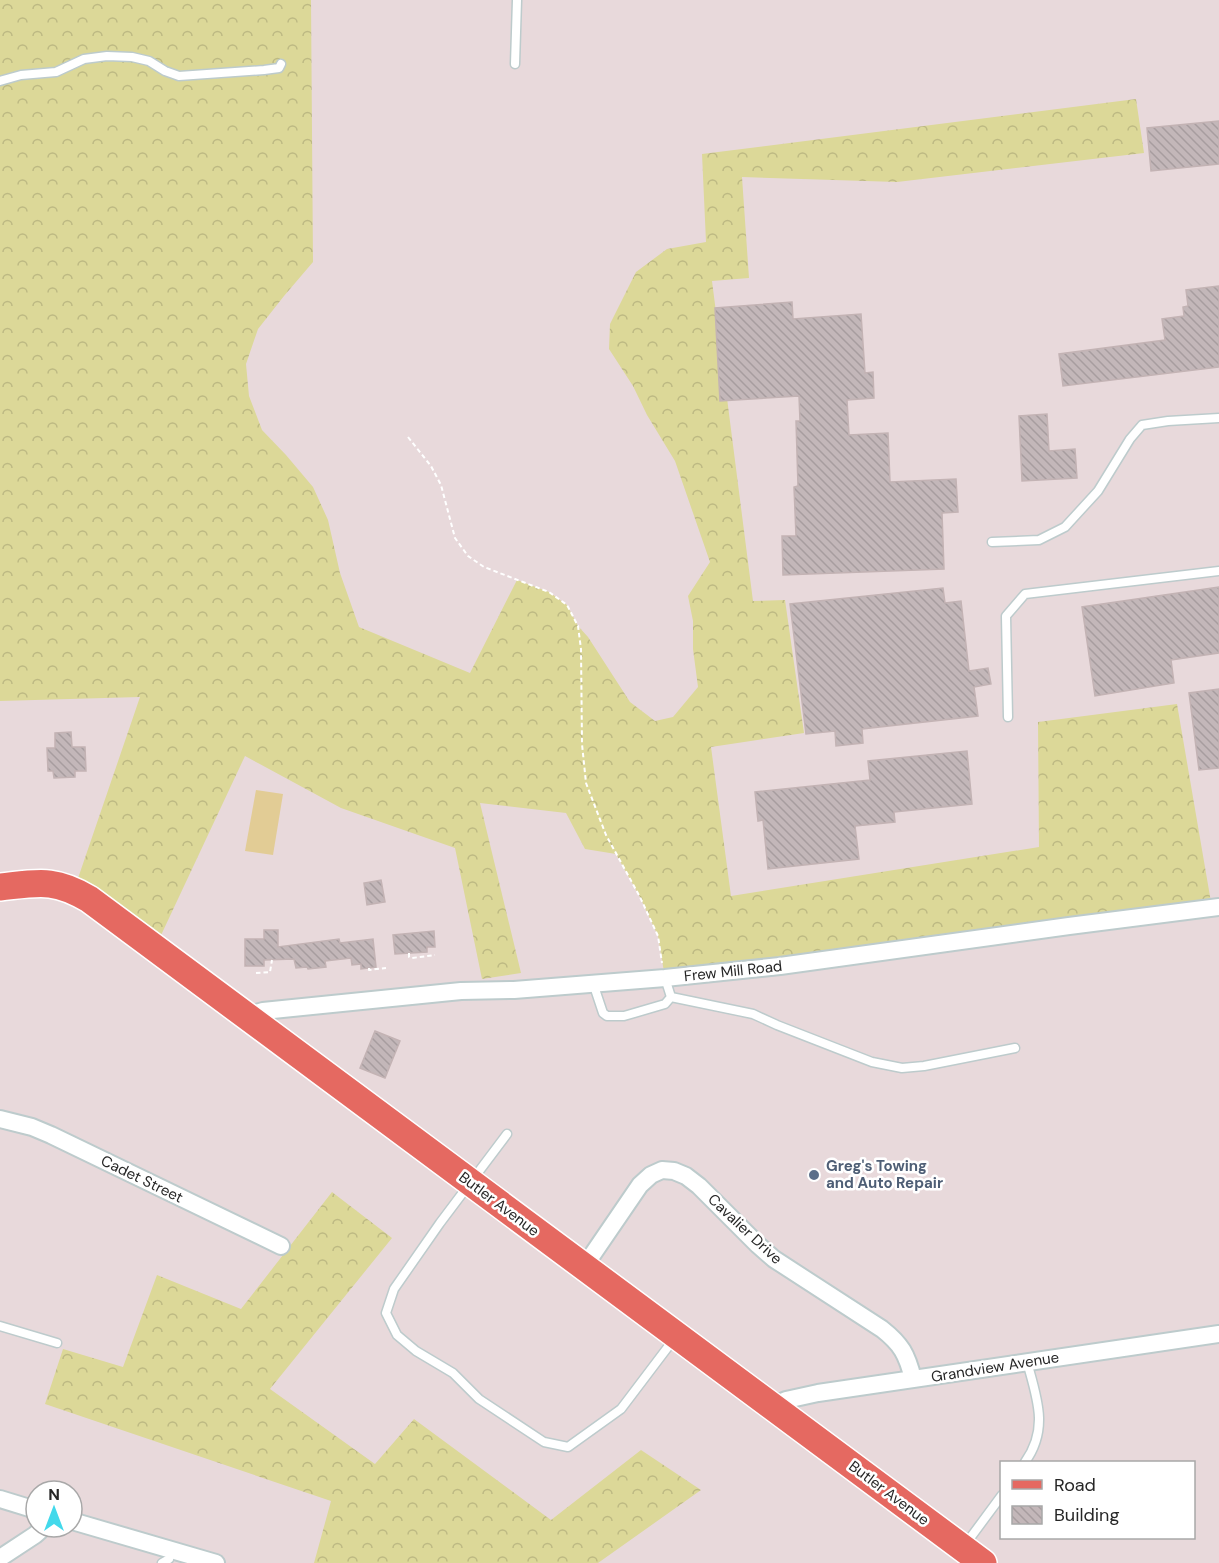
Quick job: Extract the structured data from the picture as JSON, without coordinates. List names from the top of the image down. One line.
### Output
{"streets":{"main road":["Butler Avenue"],"street":["Frew Mill Road","Cadet Street","Cavalier Drive","Grandview Avenue"]},"crossings":[["Frew Mill Road","Butler Avenue"],["Butler Avenue","Cavalier Drive"],["Butler Avenue","Grandview Avenue"],["Cavalier Drive","Grandview Avenue"]],"places":["Greg's Towing and Auto Repair"],"legend":["Road","Building"],"north":"top"}
